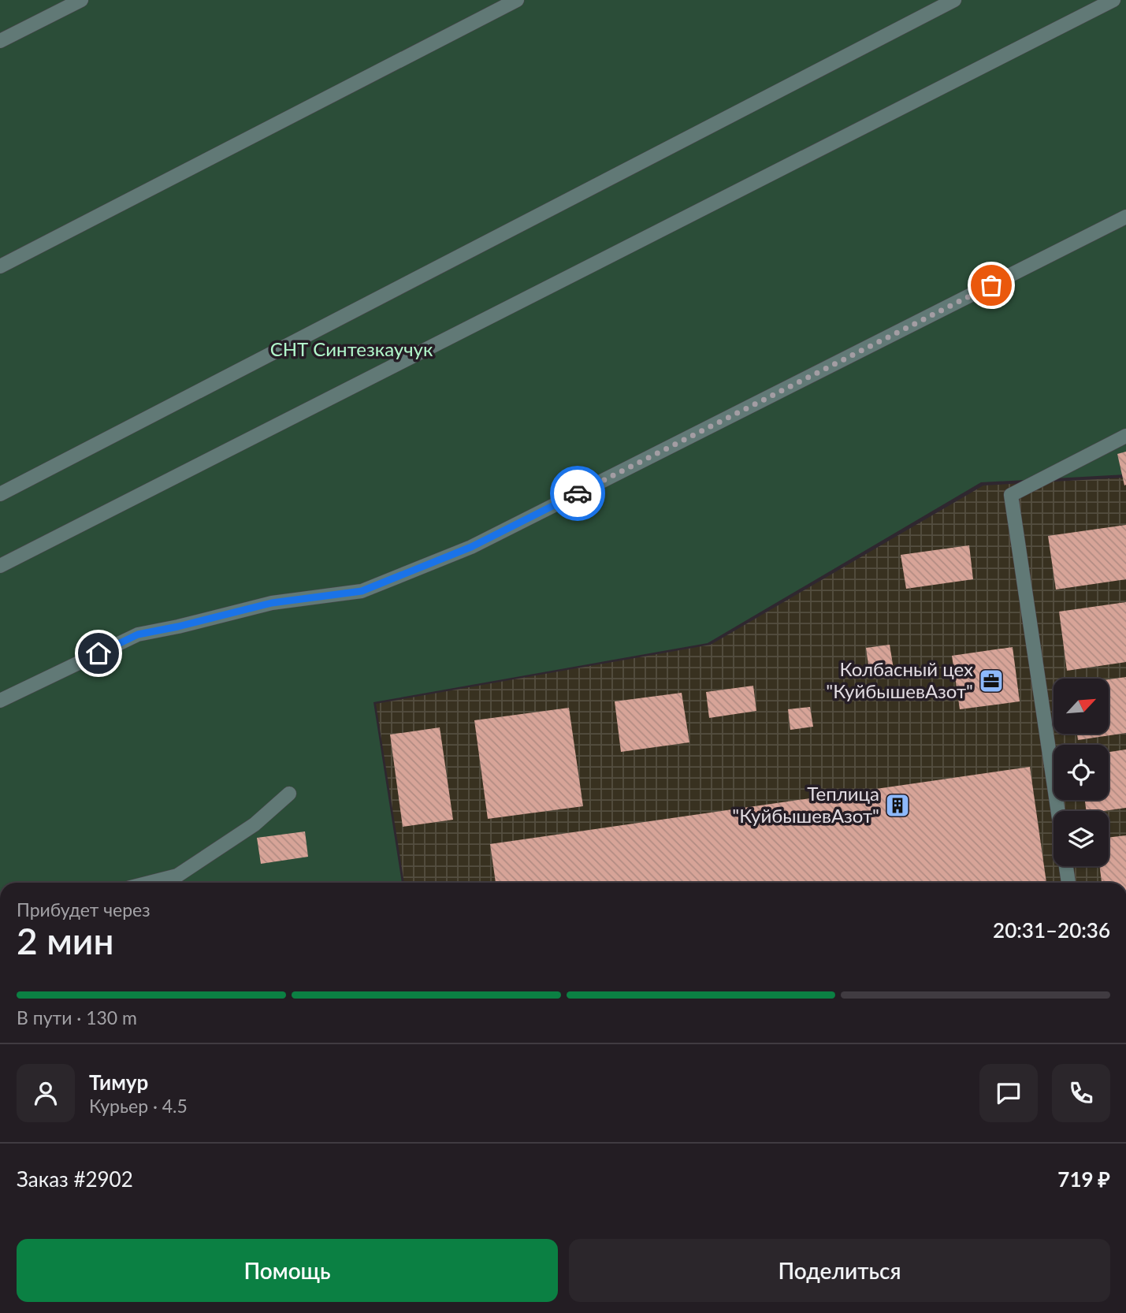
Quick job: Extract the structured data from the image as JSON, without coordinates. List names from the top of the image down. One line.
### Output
{"parks":["СНТ Синтезкаучук"],"places":{"office":["Колбасный цех \"КуйбышевАзот\""],"building":["Теплица \"КуйбышевАзот\""]},"north":"top right","page":{"heading":["2 мин","Прибудет через","20:31–20:36"],"panel":["Тимур","Курьер · 4.5","Заказ #2902","719 ₽"],"bar":"В пути · 130 m","buttons":["Помощь","Поделиться"]}}
